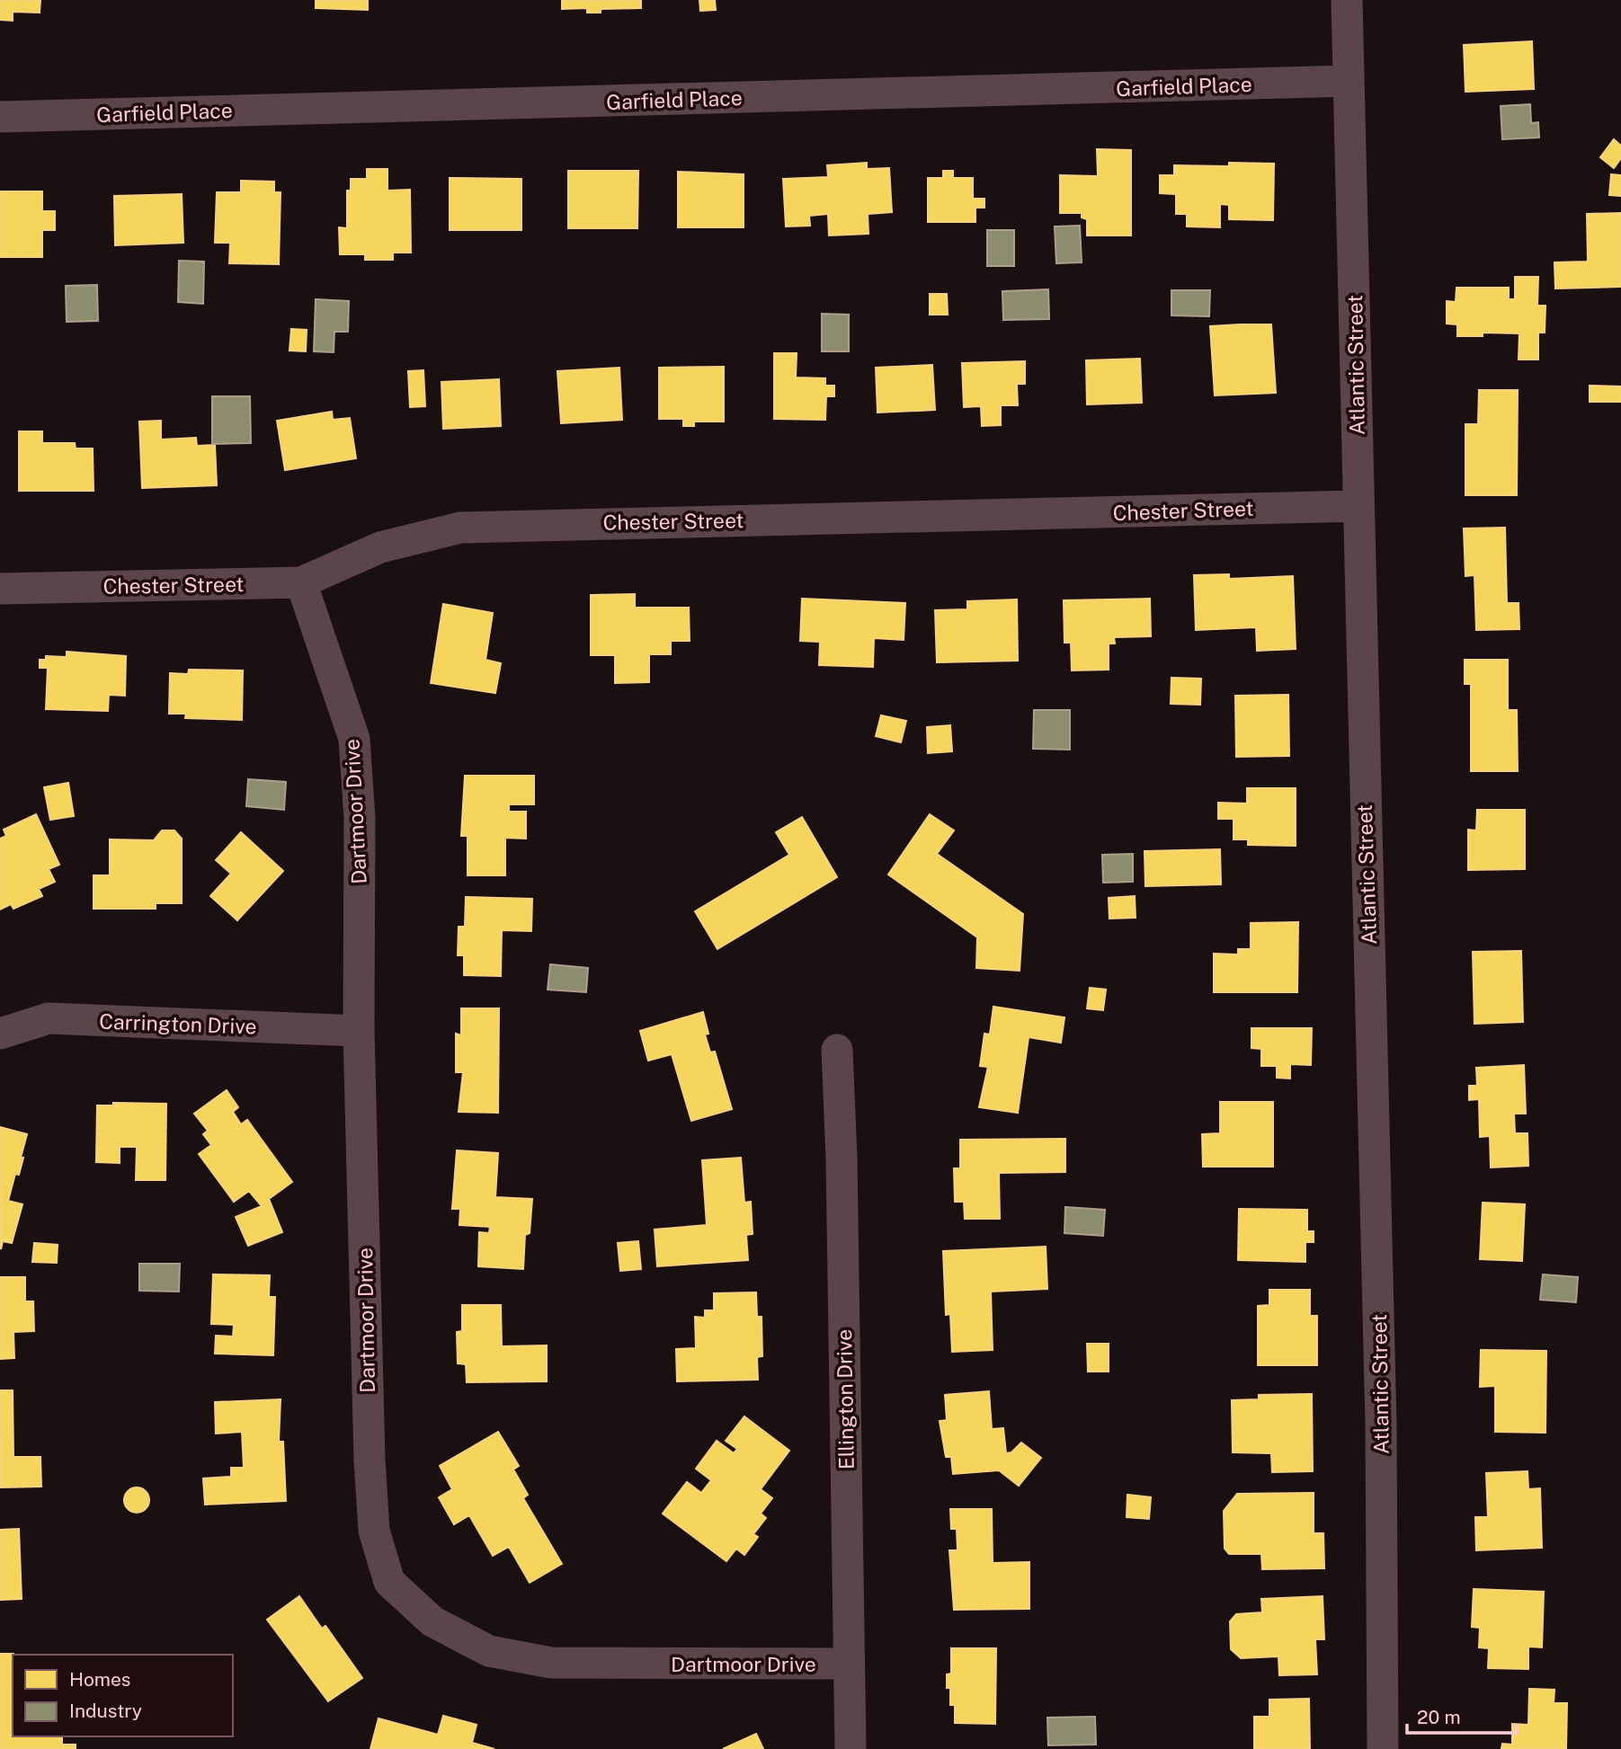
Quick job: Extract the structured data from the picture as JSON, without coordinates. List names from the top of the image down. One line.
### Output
{"streets":{"street":["Garfield Place","Atlantic Street","Chester Street","Dartmoor Drive","Carrington Drive","Ellington Drive"]},"crossings":[["Garfield Place","Atlantic Street"],["Atlantic Street","Chester Street"],["Chester Street","Dartmoor Drive"],["Dartmoor Drive","Carrington Drive"],["Dartmoor Drive","Ellington Drive"]],"legend":["Homes","Industry"],"scale_bar":"20 m"}
